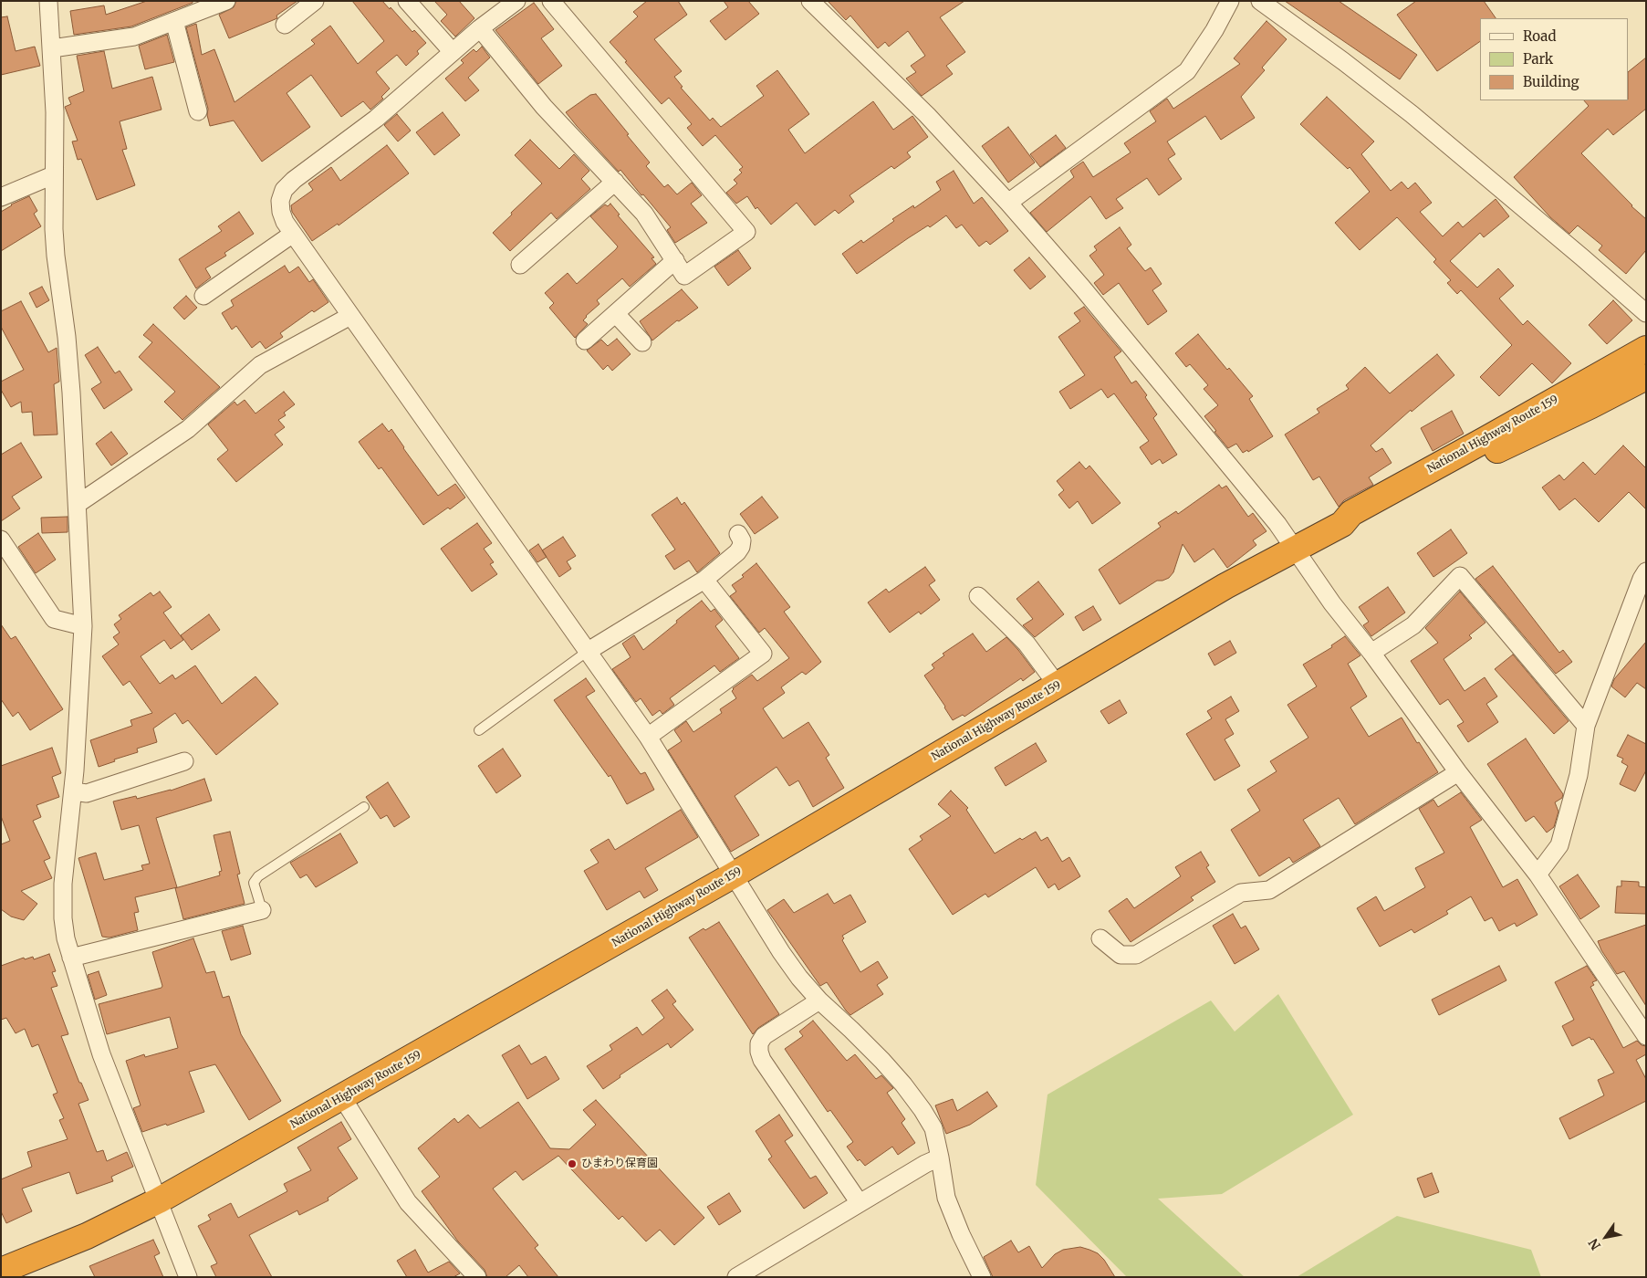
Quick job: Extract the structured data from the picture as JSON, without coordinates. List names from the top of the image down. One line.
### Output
{"streets":{"highway":["National Highway Route 159"]},"places":["ひまわり保育園"],"legend":["Road","Park","Building"],"north":"bottom left"}
